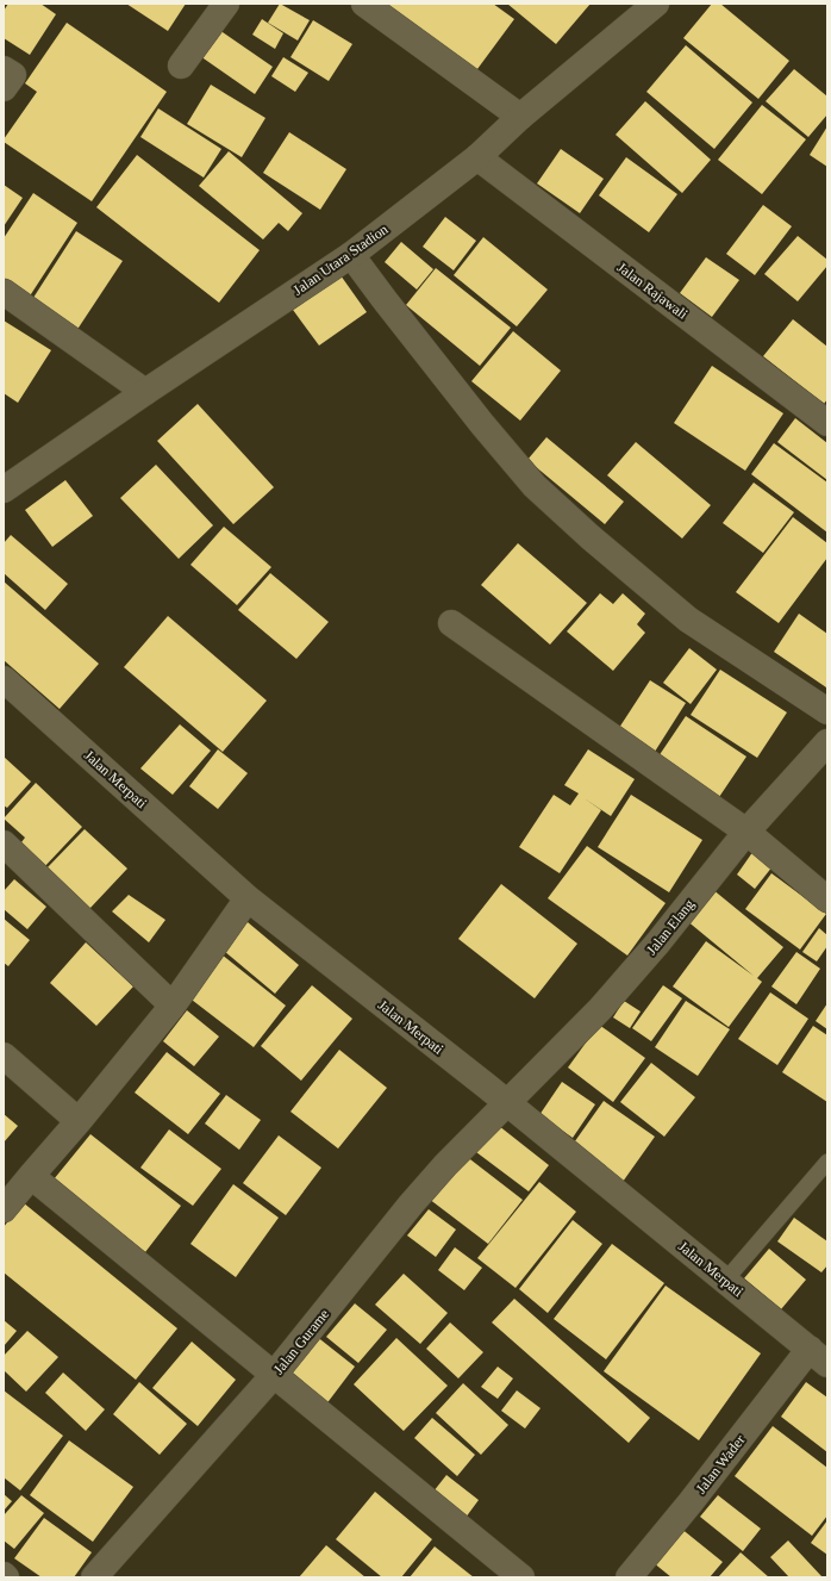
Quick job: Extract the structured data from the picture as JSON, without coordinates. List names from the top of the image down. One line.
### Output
{"streets":{"street":["Jalan Utara Stadion","Jalan Rajawali","Jalan Merpati","Jalan Elang","Jalan Gurame","Jalan Wader"]},"crossings":[["Jalan Utara Stadion","Jalan Rajawali"],["Jalan Merpati","Jalan Elang"],["Jalan Merpati","Jalan Gurame"],["Jalan Merpati","Jalan Wader"],["Jalan Elang","Jalan Gurame"]]}
